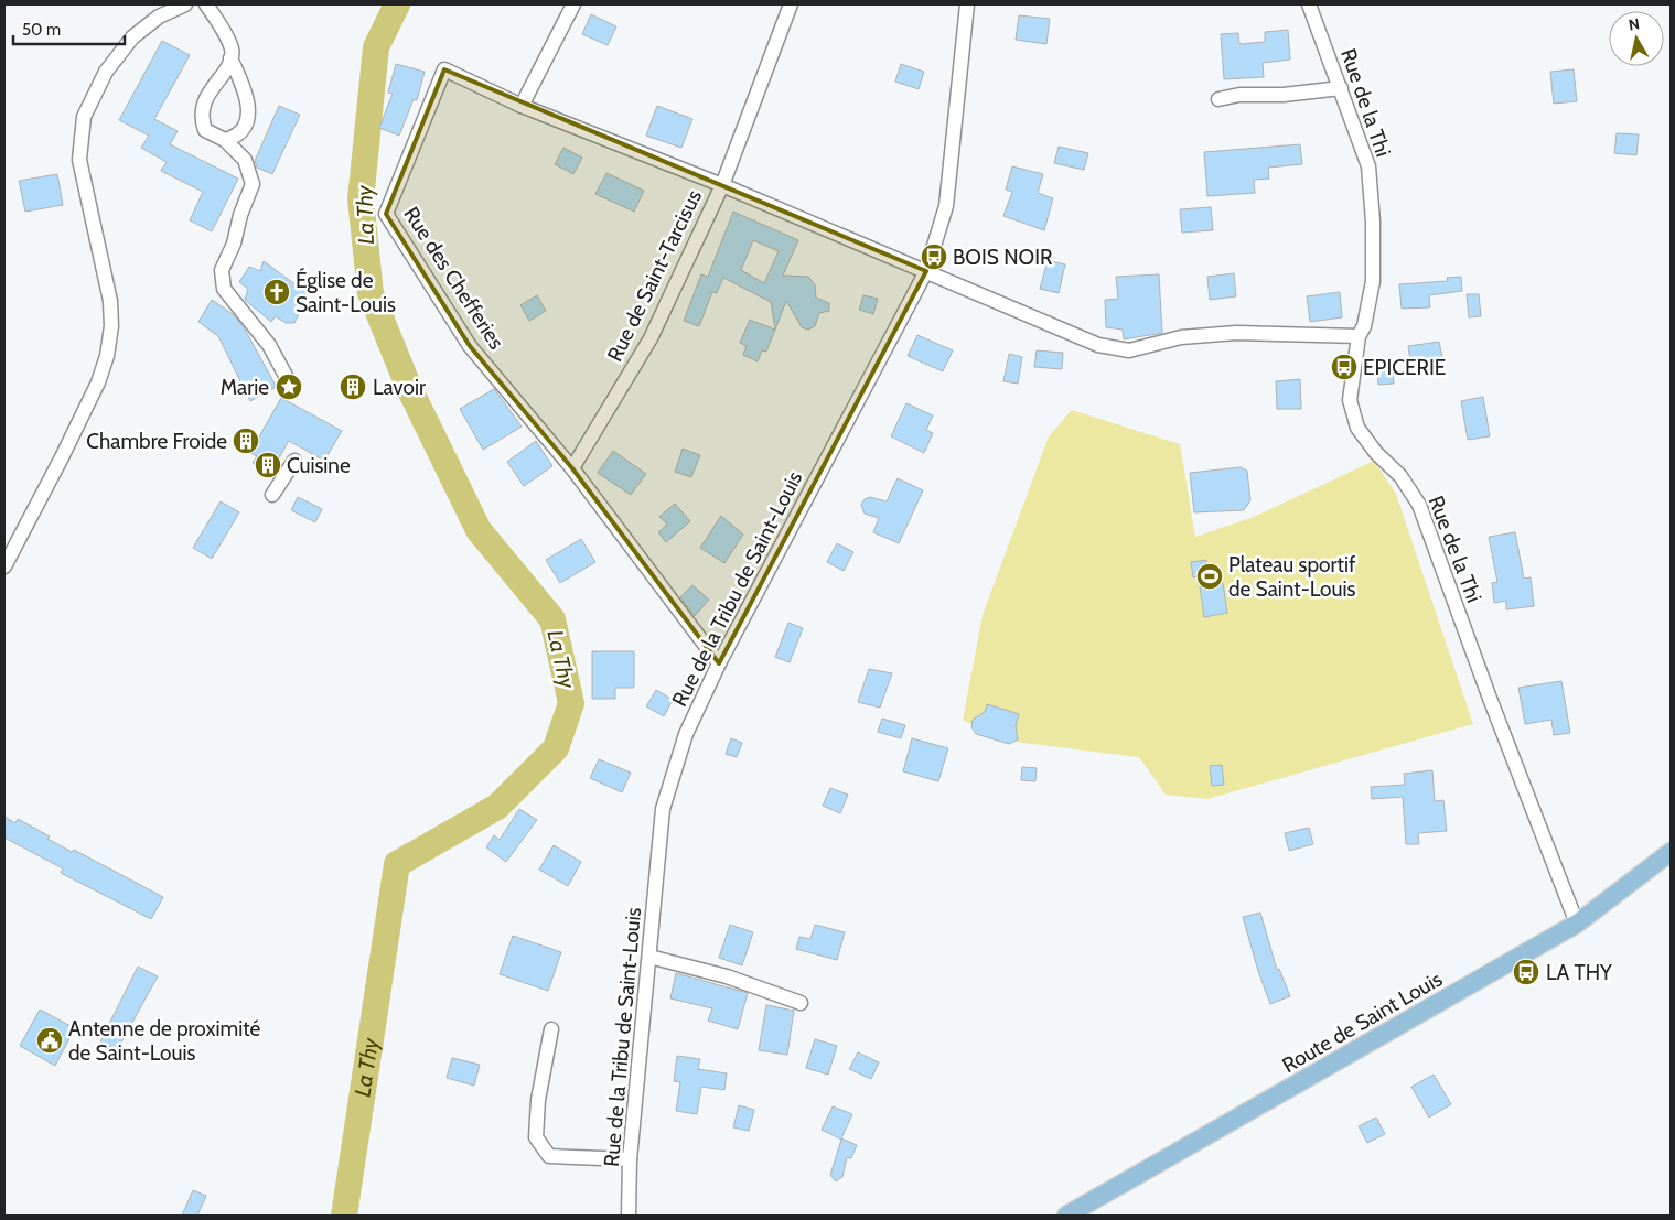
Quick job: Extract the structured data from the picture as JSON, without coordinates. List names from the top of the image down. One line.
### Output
{"streets":{"main road":["Route de Saint Louis"],"street":["Rue de la Thi","Rue de Saint-Tarcisus","Rue des Chefferies","Rue de la Tribu de Saint-Louis"]},"crossings":[["Rue de la Thi","Rue des Chefferies"],["Rue de la Thi","Route de Saint Louis"],["Rue de Saint-Tarcisus","Rue des Chefferies"],["Rue des Chefferies","Rue de la Tribu de Saint-Louis"]],"water":["La Thy"],"places":{"bus stop":["BOIS NOIR","EPICERIE","LA THY"],"church":["Église de Saint-Louis"],"place":["Marie"],"building":["Lavoir","Chambre Froide","Cuisine"],"sports":["Plateau sportif de Saint-Louis"],"public building":["Antenne de proximité de Saint-Louis"]},"scale_bar":"50 m","north":"top"}
